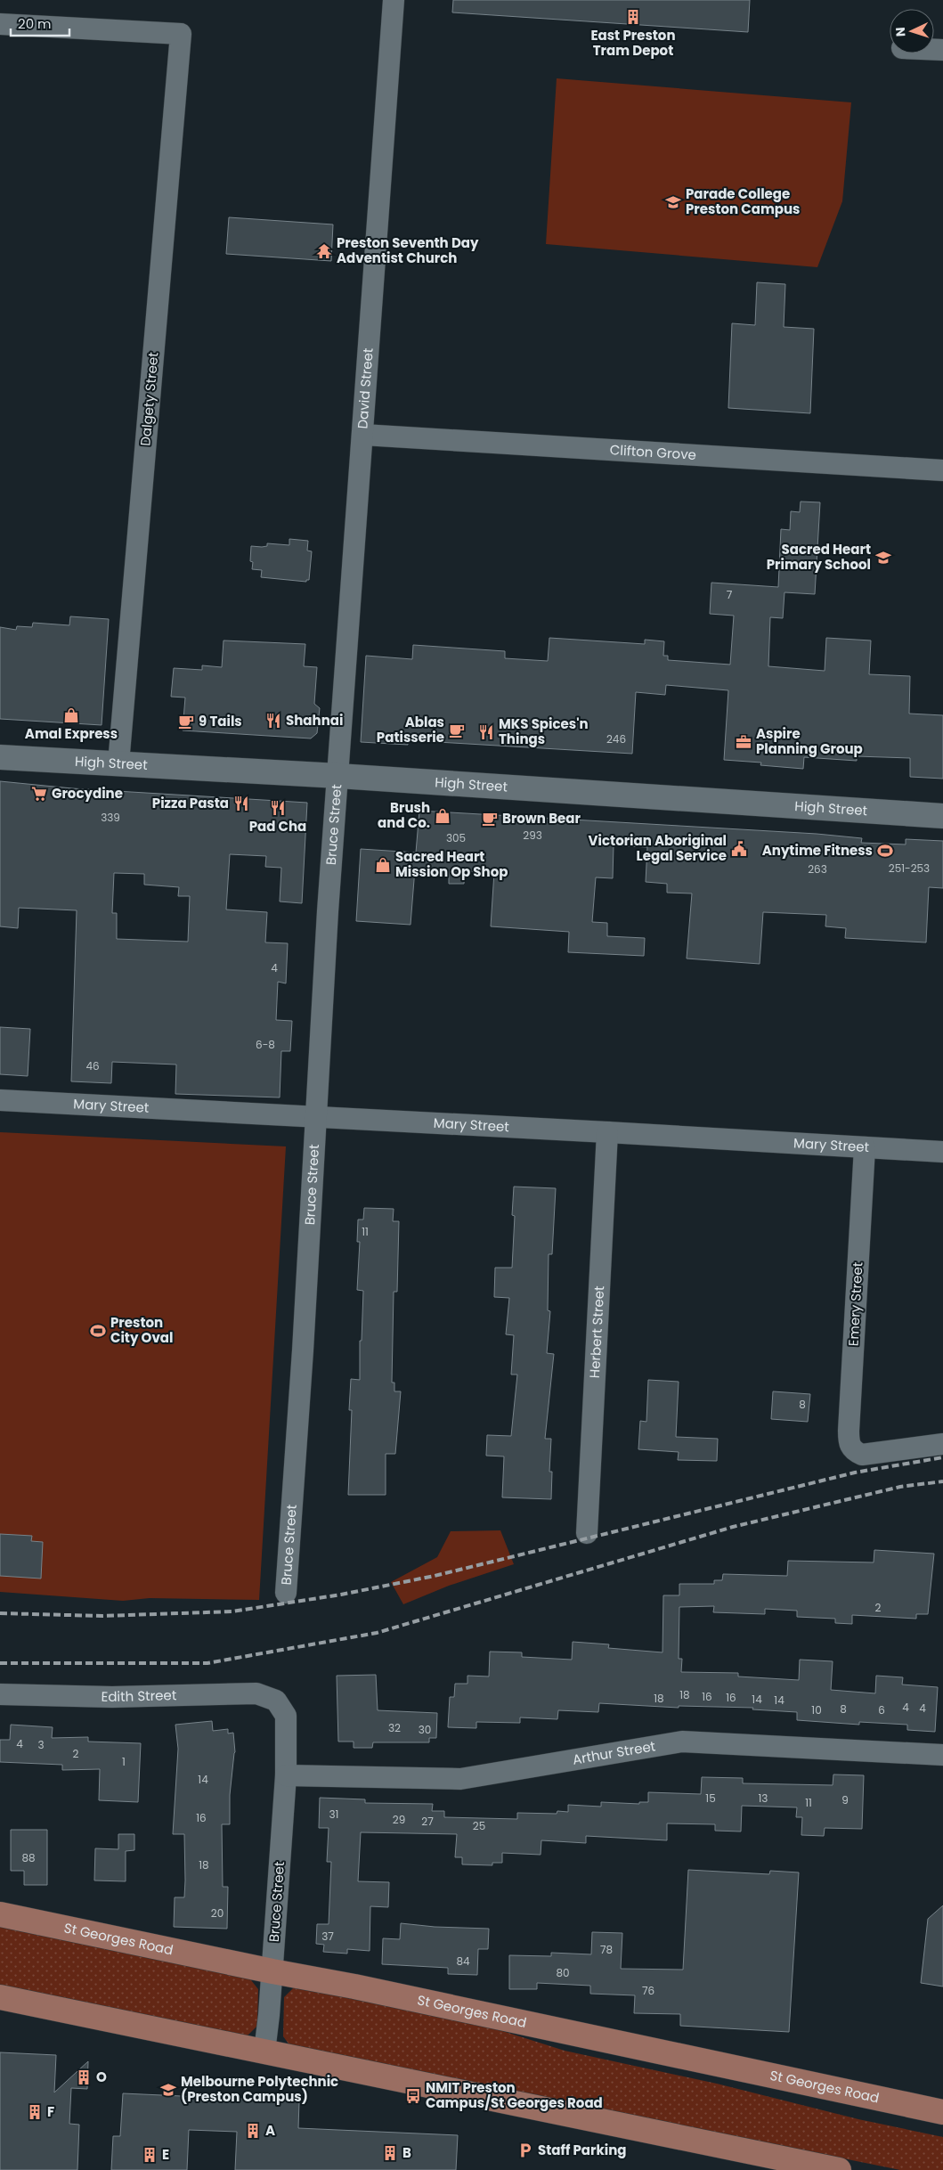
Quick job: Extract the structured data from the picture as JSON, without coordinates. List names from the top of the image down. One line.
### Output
{"streets":{"main road":["High Street","St Georges Road"],"street":["David Street","Dalgety Street","Clifton Grove","Bruce Street","Mary Street","Emery Street","Herbert Street","Edith Street","Arthur Street"]},"crossings":[["David Street","Clifton Grove"],["David Street","High Street"],["David Street","Bruce Street"],["Dalgety Street","High Street"],["High Street","Bruce Street"],["Bruce Street","Mary Street"],["Bruce Street","Edith Street"],["Bruce Street","Arthur Street"],["Bruce Street","St Georges Road"],["Mary Street","Emery Street"],["Mary Street","Herbert Street"]],"places":{"building":["East Preston Tram Depot","O","F","A","B","E"],"school or university":["Parade College Preston Campus","Sacred Heart Primary School","Melbourne Polytechnic (Preston Campus)"],"temple":["Preston Seventh Day Adventist Church"],"shop":["Amal Express","Brush and Co.","Sacred Heart Mission Op Shop"],"restaurant":["Shahnai","MKS Spices'n Things","Pizza Pasta","Pad Cha"],"cafe":["9 Tails","Ablas Patisserie","Brown Bear"],"office":["Aspire Planning Group"],"supermarket":["Grocydine"],"public building":["Victorian Aboriginal Legal Service"],"sports":["Anytime Fitness","Preston City Oval"],"bus stop":["NMIT Preston Campus/St Georges Road"],"parking":["Staff Parking"]},"house_numbers":["7","246","339","293","305","251-253","263","4","6-8","46","11","8","2","18","16","16","18","14","14","4","4","8","10","6","32","30","4","3","2","1","14","15","13","9","11","31","16","29","27","25","88","18","20","37","78","84","80","76"],"scale_bar":"20 m","north":"left"}
